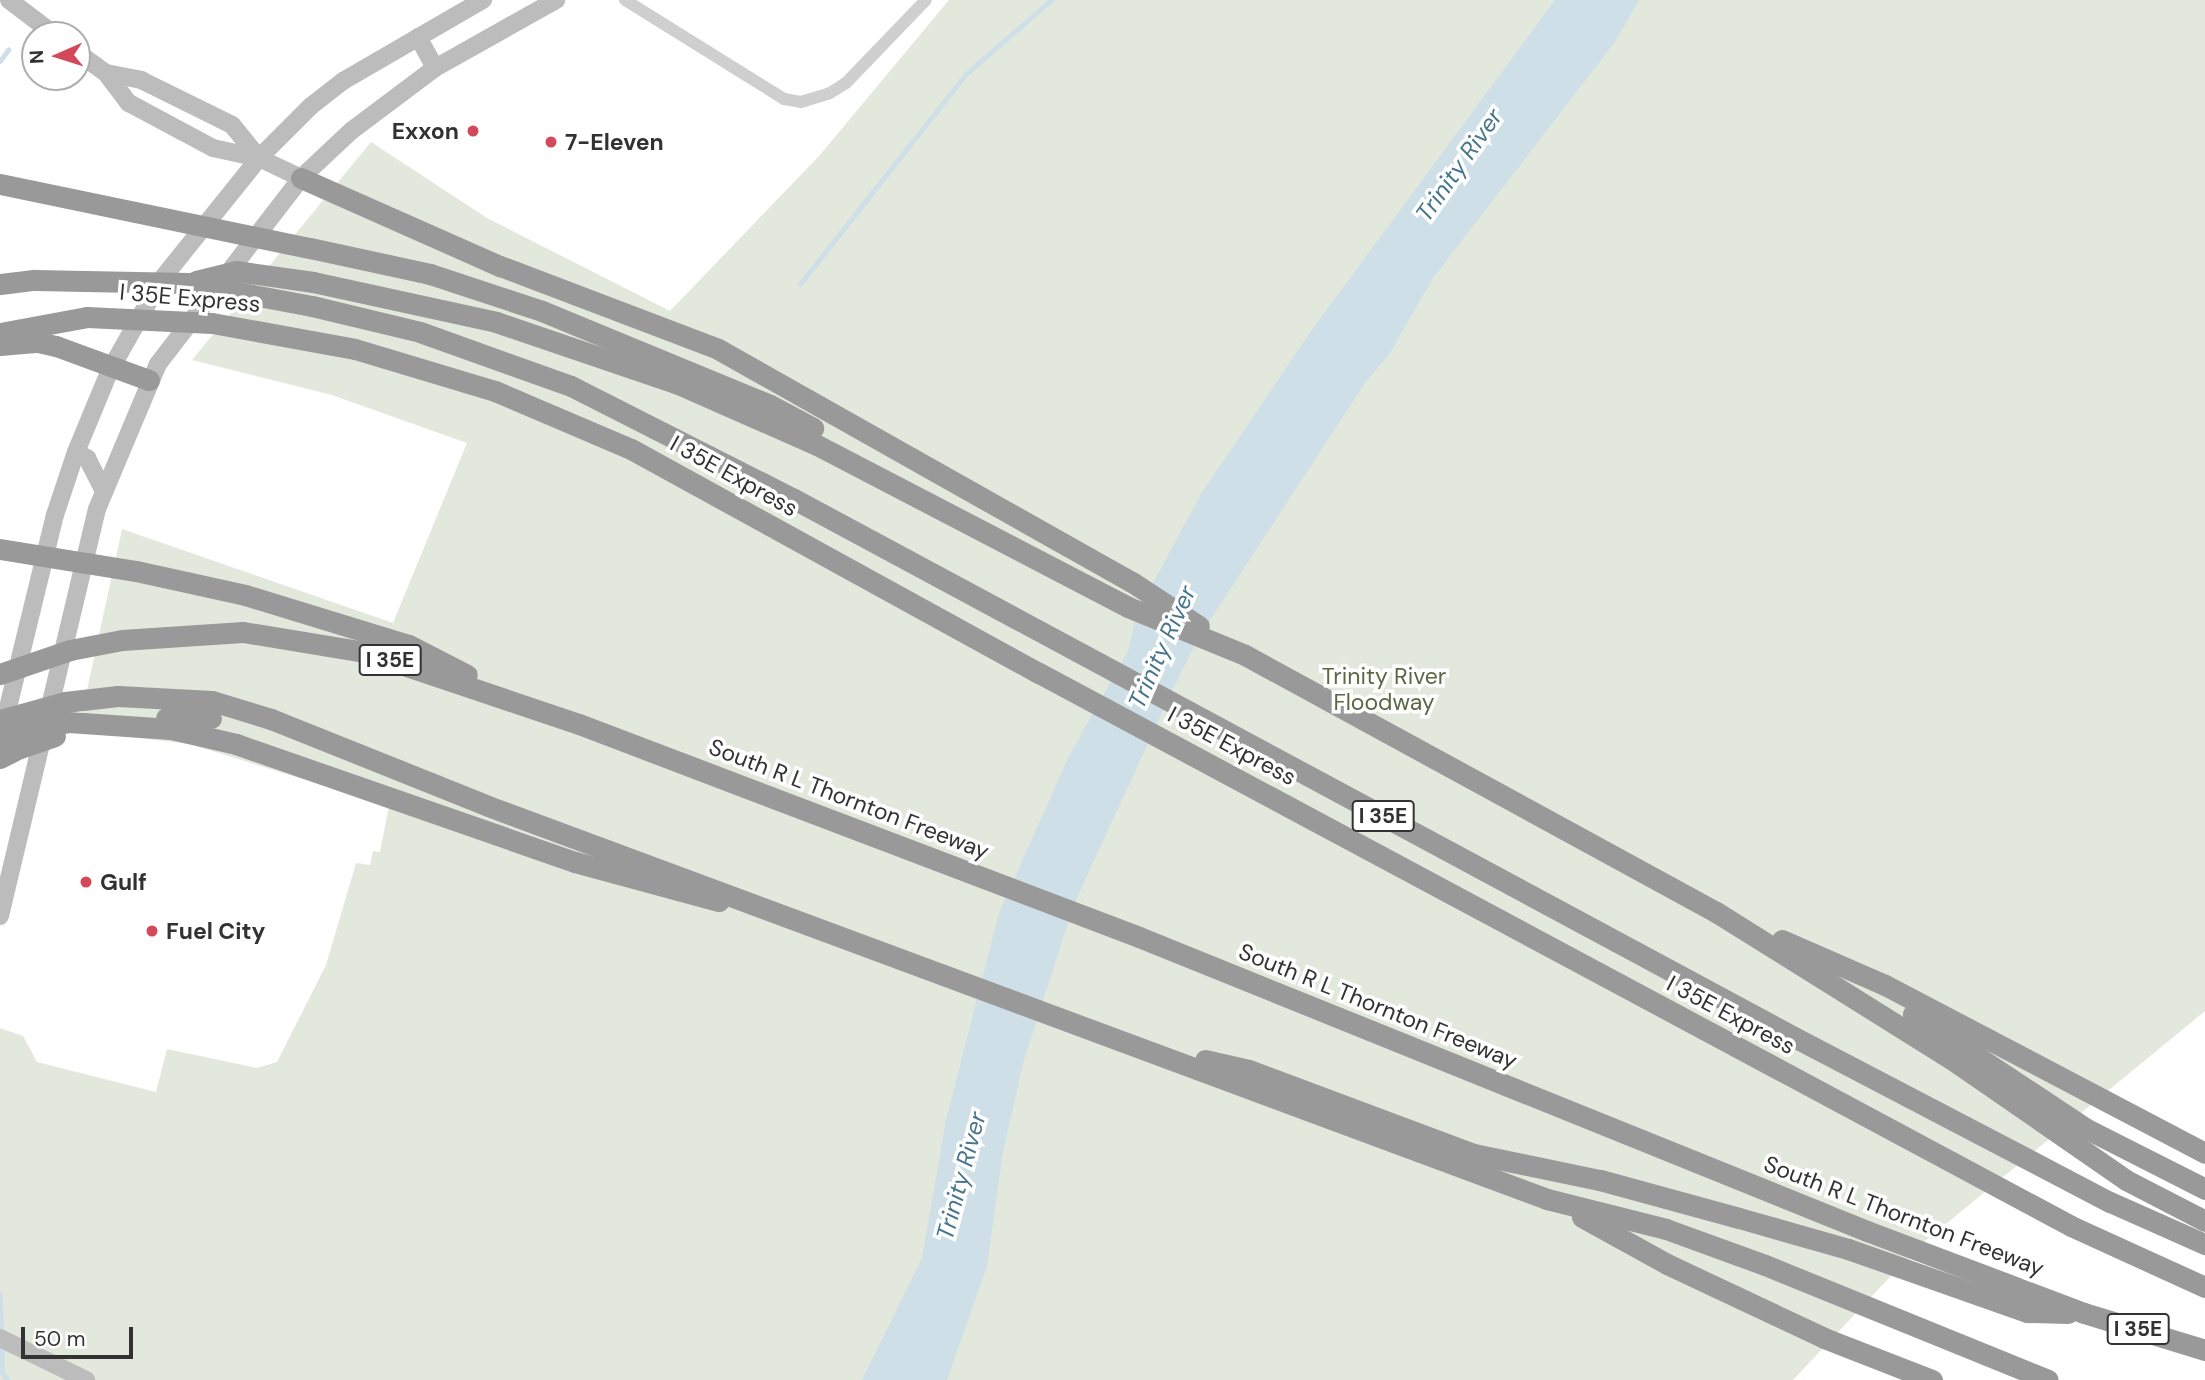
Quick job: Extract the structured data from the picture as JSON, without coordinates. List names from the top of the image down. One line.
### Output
{"streets":{"highway":["I 35E Express","I 35E","South R L Thornton Freeway"]},"crossings":[["I 35E","South R L Thornton Freeway"]],"water":["Trinity River"],"parks":["Trinity River Floodway"],"places":["Exxon","7-Eleven","Gulf","Fuel City"],"scale_bar":"50 m","north":"left"}
